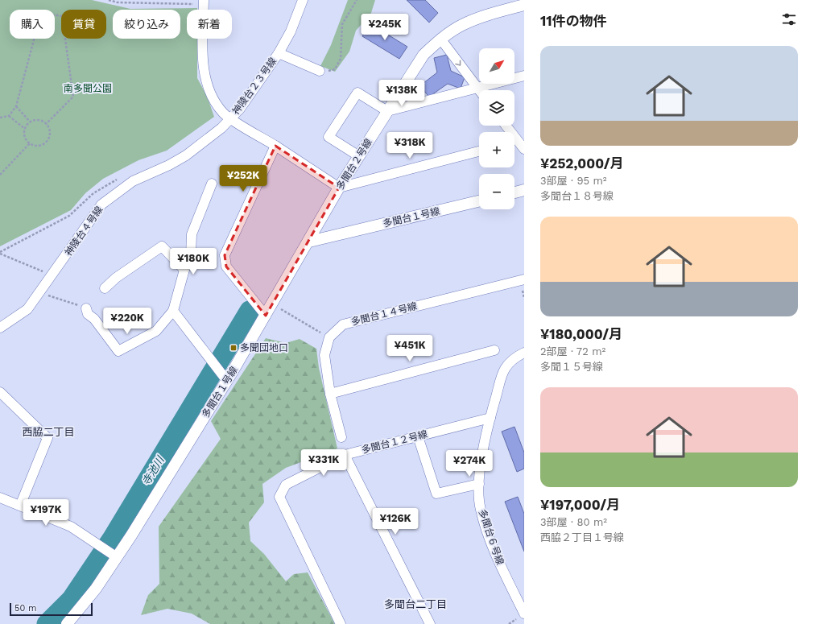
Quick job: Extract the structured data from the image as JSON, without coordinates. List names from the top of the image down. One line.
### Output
{"streets":{"street":["神陵台２３号線","多聞台２号線","多聞台１号線","神陵台４号線","多聞台１４号線","多聞台１２号線","多聞台６号線"]},"crossings":[["神陵台２３号線","神陵台４号線"],["多聞台２号線","多聞台１号線"],["多聞台１２号線","多聞台６号線"]],"districts":["西脇二丁目","多聞台二丁目"],"water":["寺池川"],"parks":["南多聞公園"],"places":{"transit":["多聞団地口"]},"scale_bar":"50 m","north":"top right","page":{"heading":"11件の物件","chip":["購入","賃貸","絞り込み","新着"],"price":["¥245K","¥138K","¥318K","¥252K","¥180K","¥220K","¥451K","¥331K","¥274K","¥197K","¥126K"],"list":[{"name":"¥252,000/月","note":"3部屋 · 95 m² · 多聞台１８号線"},{"name":"¥180,000/月","note":"2部屋 · 72 m² · 多聞１５号線"},{"name":"¥197,000/月","note":"3部屋 · 80 m² · 西脇２丁目１号線"}],"map_buttons":["+","−"],"scale":"50 m"}}
